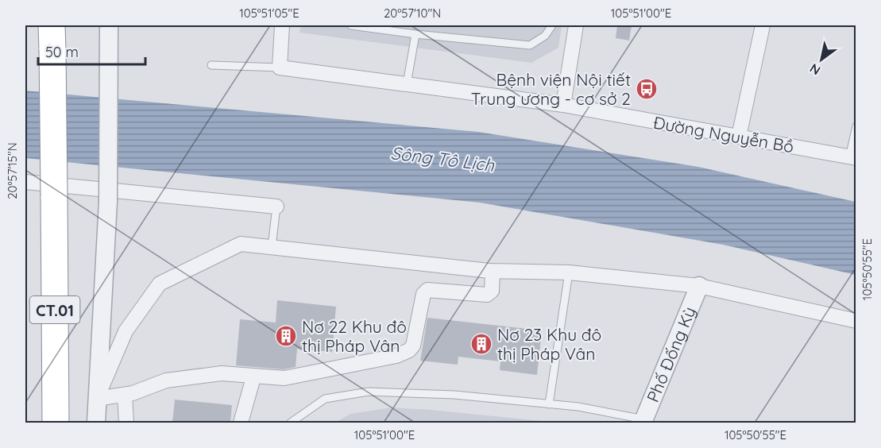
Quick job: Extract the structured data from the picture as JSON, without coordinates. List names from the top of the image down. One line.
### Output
{"streets":{"highway":["CT.01"],"street":["Đường Nguyễn Bồ","Phố Đống Kỳ"]},"water":["Sông Tô Lịch"],"places":{"bus stop":["Bệnh viện Nội tiết Trung ương - cơ sở 2"],"building":["Nơ 22 Khu đô thị Pháp Vân","Nơ 23 Khu đô thị Pháp Vân"]},"scale_bar":"50 m","north":"bottom left","coordinates":["105°51'05\"E","20°57'10\"N","105°51'00\"E","20°57'15\"N","105°50'55\"E"]}
